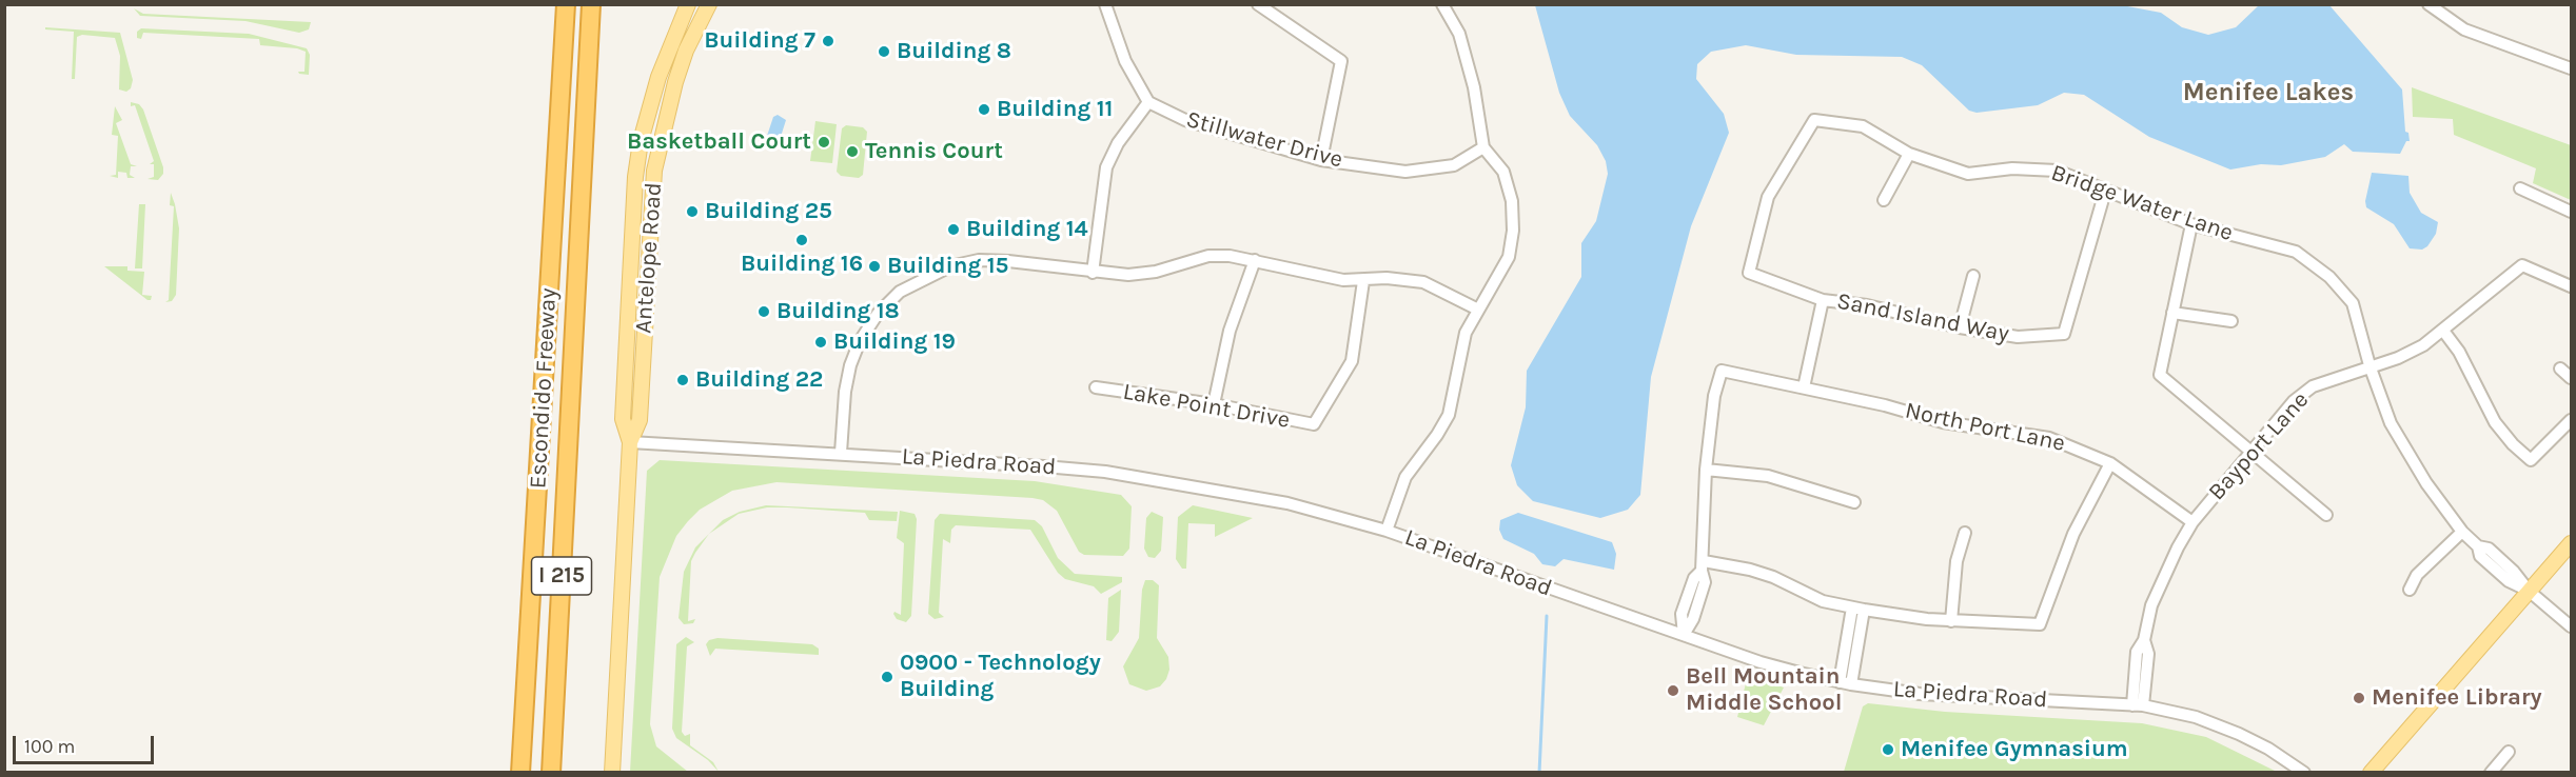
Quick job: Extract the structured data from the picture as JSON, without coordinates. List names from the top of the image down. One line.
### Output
{"streets":{"highway":["Escondido Freeway","I 215"],"main road":["Antelope Road"],"street":["Stillwater Drive","Bridge Water Lane","Sand Island Way","Lake Point Drive","North Port Lane","Bayport Lane","La Piedra Road"]},"crossings":[["Bridge Water Lane","Sand Island Way"],["Bridge Water Lane","Bayport Lane"],["Antelope Road","La Piedra Road"],["North Port Lane","Bayport Lane"],["Bayport Lane","La Piedra Road"]],"districts":["Menifee Lakes"],"places":["Building 7","Building 8","Building 11","Basketball Court","Tennis Court","Building 25","Building 14","Building 16","Building 15","Building 18","Building 19","Building 22","0900 - Technology Building","Bell Mountain Middle School","Menifee Library","Menifee Gymnasium"],"scale_bar":"100 m"}
